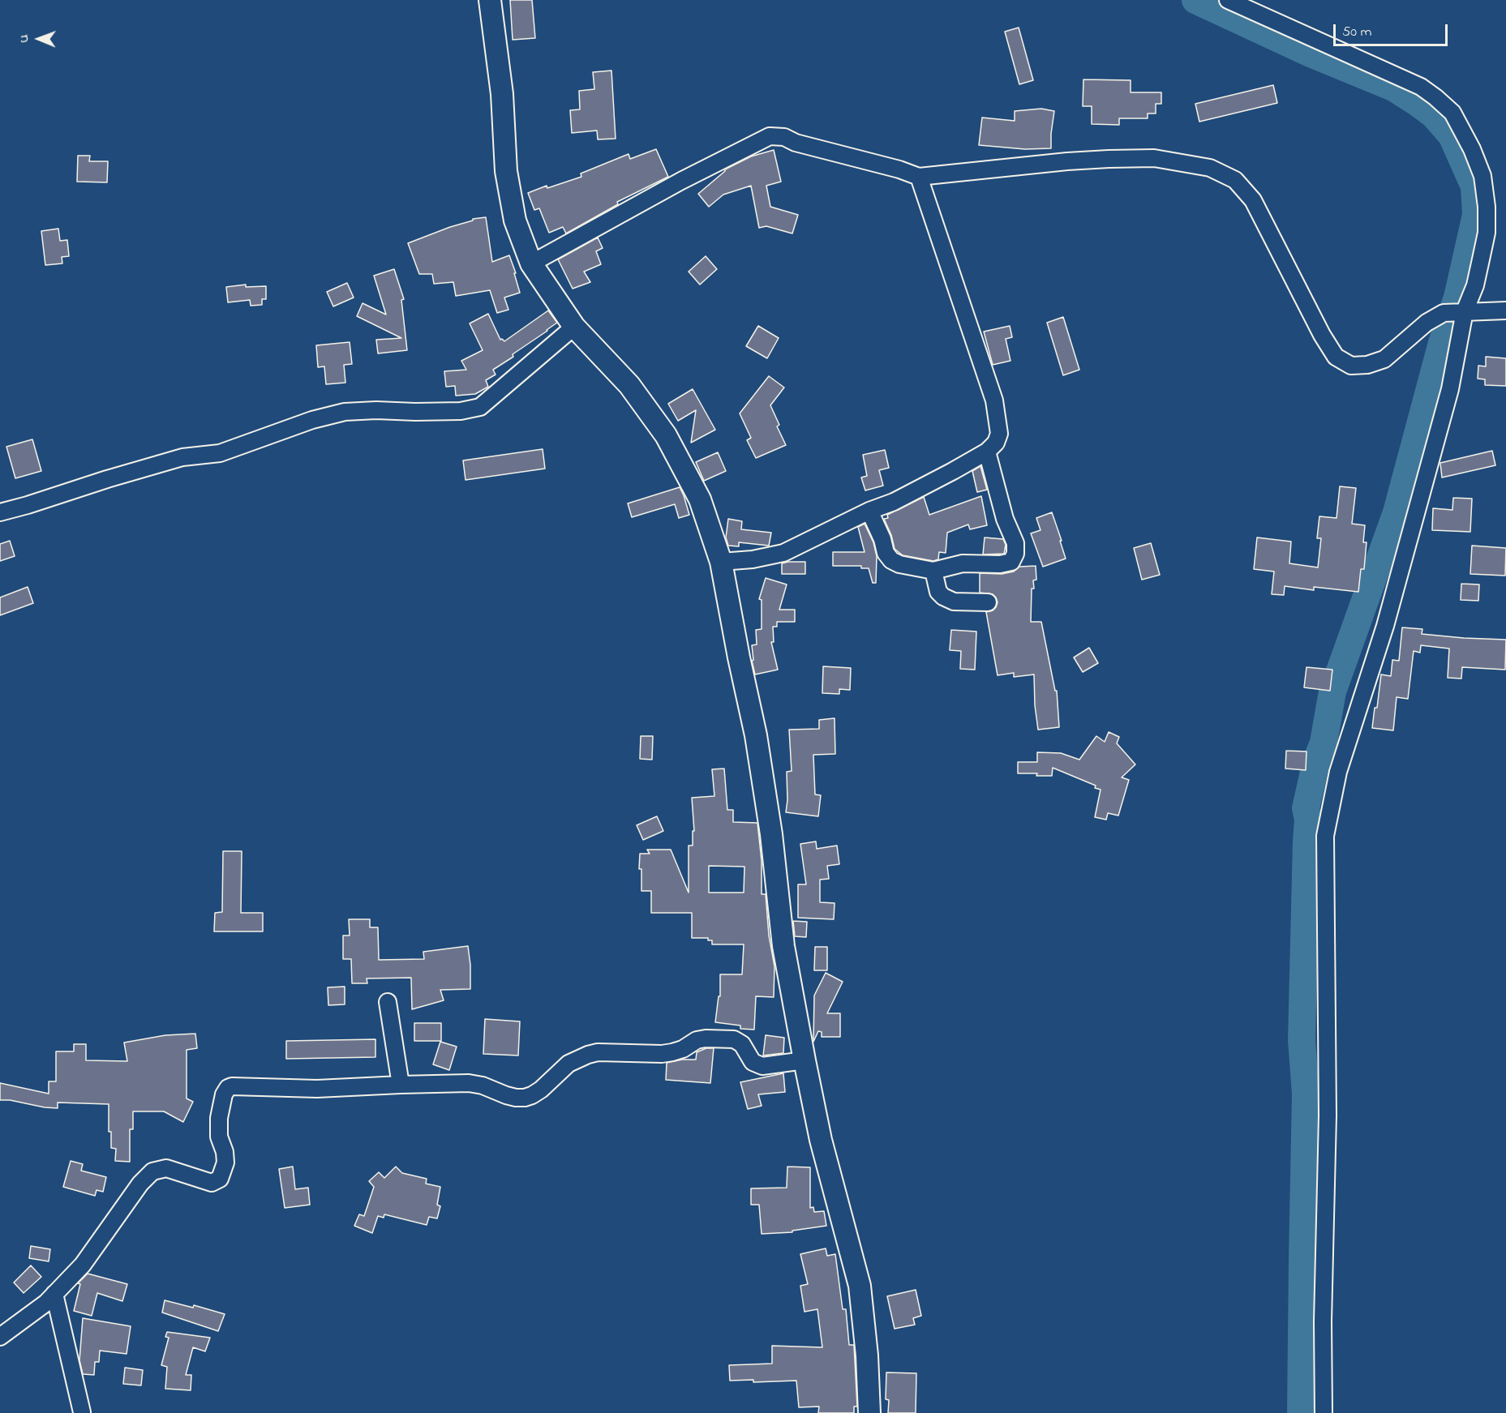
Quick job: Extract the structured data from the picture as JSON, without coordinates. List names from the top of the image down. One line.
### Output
{"scale_bar":"50 m","north":"left"}
